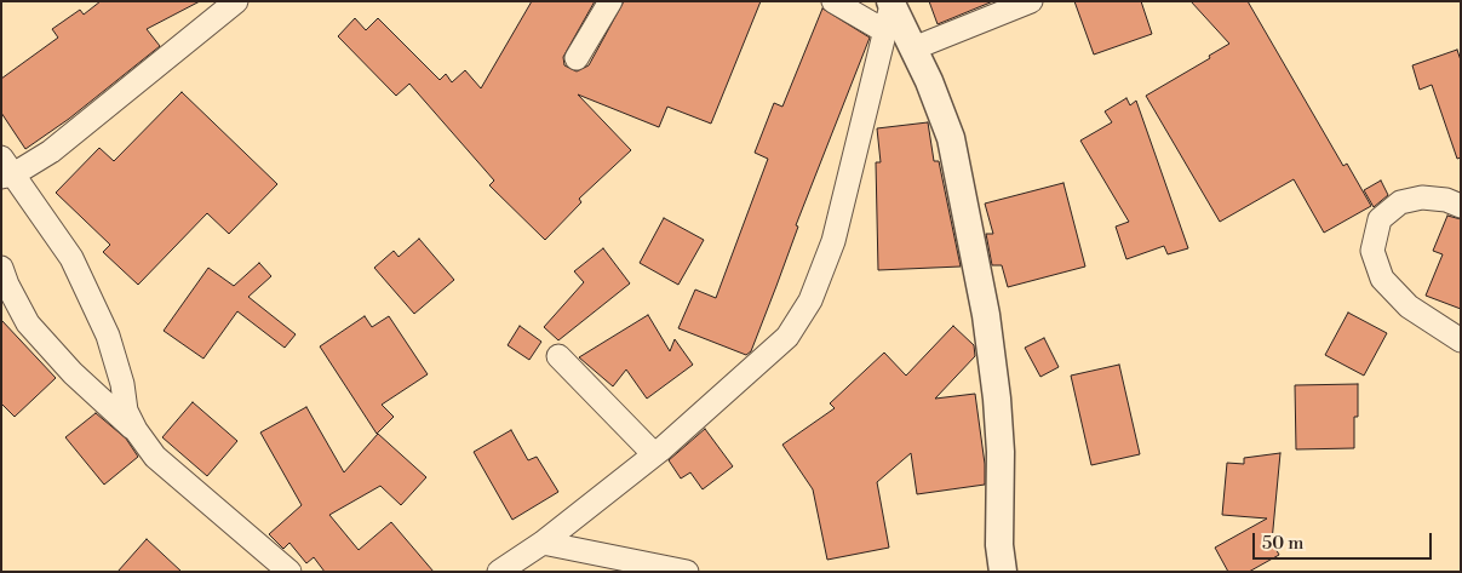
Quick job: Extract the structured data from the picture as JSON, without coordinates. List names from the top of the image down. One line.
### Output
{"scale_bar":"50 m"}
